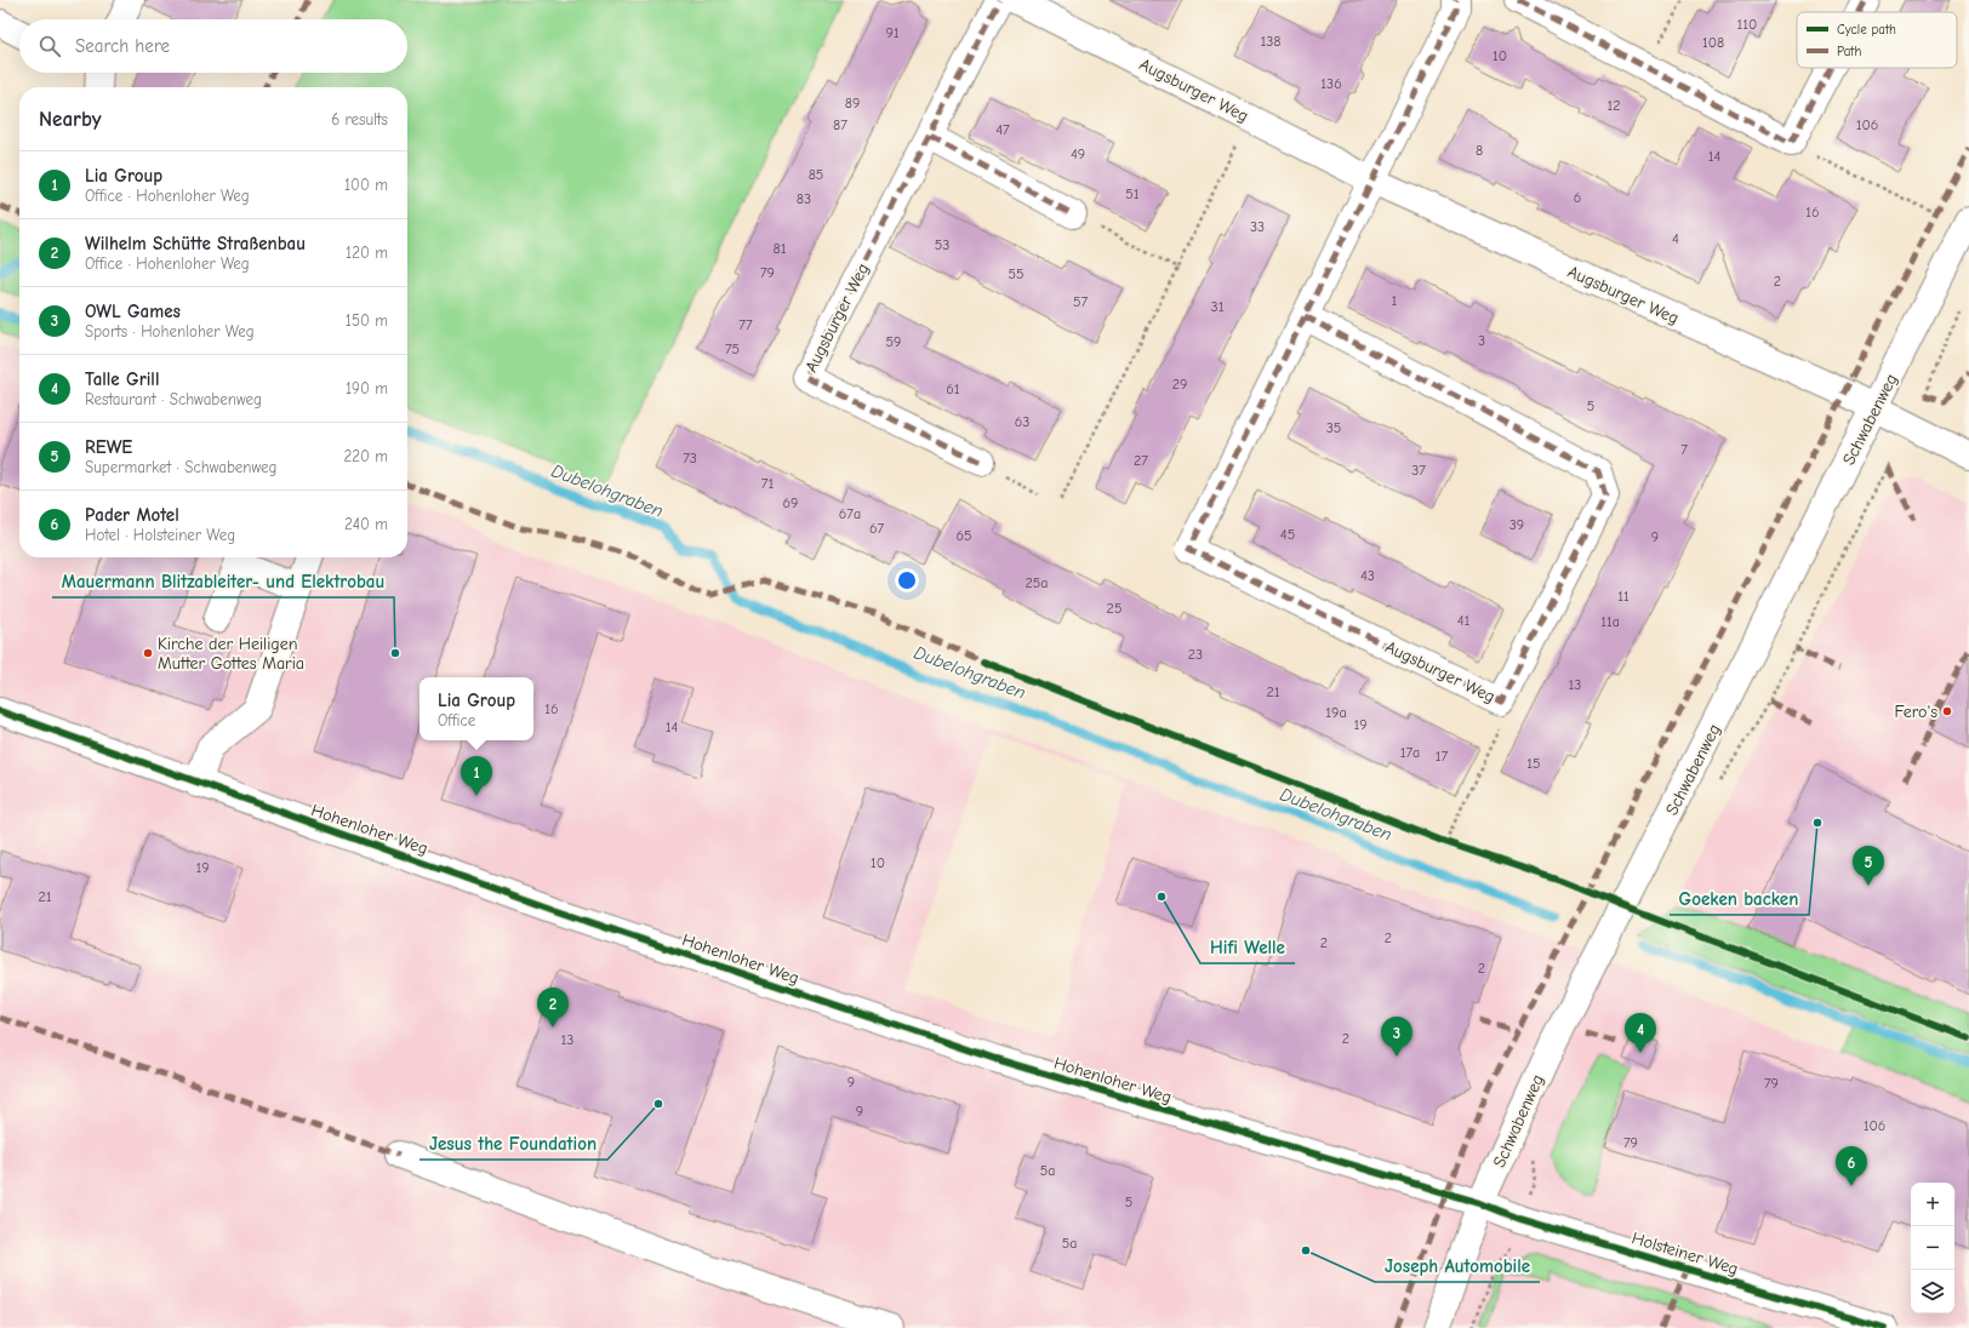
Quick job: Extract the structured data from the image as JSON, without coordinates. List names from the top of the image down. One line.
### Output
{"streets":{"street":["Augsburger Weg","Schwabenweg","Hohenloher Weg","Holsteiner Weg"]},"crossings":[["Augsburger Weg","Schwabenweg"],["Schwabenweg","Hohenloher Weg"],["Schwabenweg","Holsteiner Weg"],["Hohenloher Weg","Holsteiner Weg"]],"water":["Dubelohgraben"],"places":["Kirche der Heiligen Mutter Gottes Maria","Mauermann Blitzableiter- und Elektrobau","Fero's","Goeken backen","Hifi Welle","Jesus the Foundation","Joseph Automobile"],"house_numbers":["110","91","138","108","10","136","89","12","87","106","47","8","49","14","85","51","6","83","16","33","4","53","81","79","55","2","1","57","31","77","3","59","75","29","61","5","63","35","7","73","27","37","71","69","67a","39","67","45","65","9","43","25a","11","25","41","11a","23","13","21","16","19a","19","14","17a","17","15","10","19","21","2","2","2","2","13","9","79","9","106","79","5a","5","5a"],"legend":["Cycle path","Path"],"page":{"search":"Search here","heading":["Nearby","6 results"],"list":[{"mark":"1","name":"Lia Group","note":"Office · Hohenloher Weg","value":"100 m"},{"mark":"2","name":"Wilhelm Schütte Straßenbau","note":"Office · Hohenloher Weg","value":"120 m"},{"mark":"3","name":"OWL Games","note":"Sports · Hohenloher Weg","value":"150 m"},{"mark":"4","name":"Talle Grill","note":"Restaurant · Schwabenweg","value":"190 m"},{"mark":"5","name":"REWE","note":"Supermarket · Schwabenweg","value":"220 m"},{"mark":"6","name":"Pader Motel","note":"Hotel · Holsteiner Weg","value":"240 m"}],"popup":["Lia Group","Office"],"pins":["1","5","2","4","3","6"],"map_buttons":["+","−"]}}
